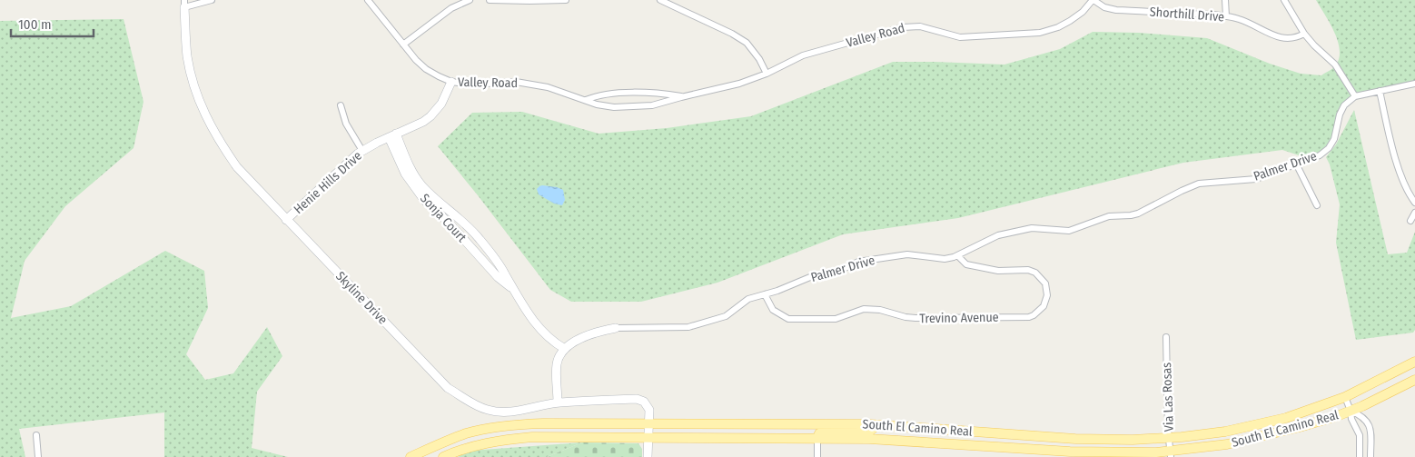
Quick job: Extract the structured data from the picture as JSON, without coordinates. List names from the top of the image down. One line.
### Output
{"streets":{"main road":["South El Camino Real"],"street":["Shorthill Drive","Valley Road","Palmer Drive","Henie Hills Drive","Sonja Court","Skyline Drive","Trevino Avenue","Via Las Rosas"]},"crossings":[["Shorthill Drive","Valley Road"],["Valley Road","Henie Hills Drive"],["Palmer Drive","Sonja Court"],["Palmer Drive","Trevino Avenue"],["Henie Hills Drive","Sonja Court"],["Henie Hills Drive","Skyline Drive"],["Skyline Drive","South El Camino Real"],["Via Las Rosas","South El Camino Real"]],"scale_bar":"100 m"}
